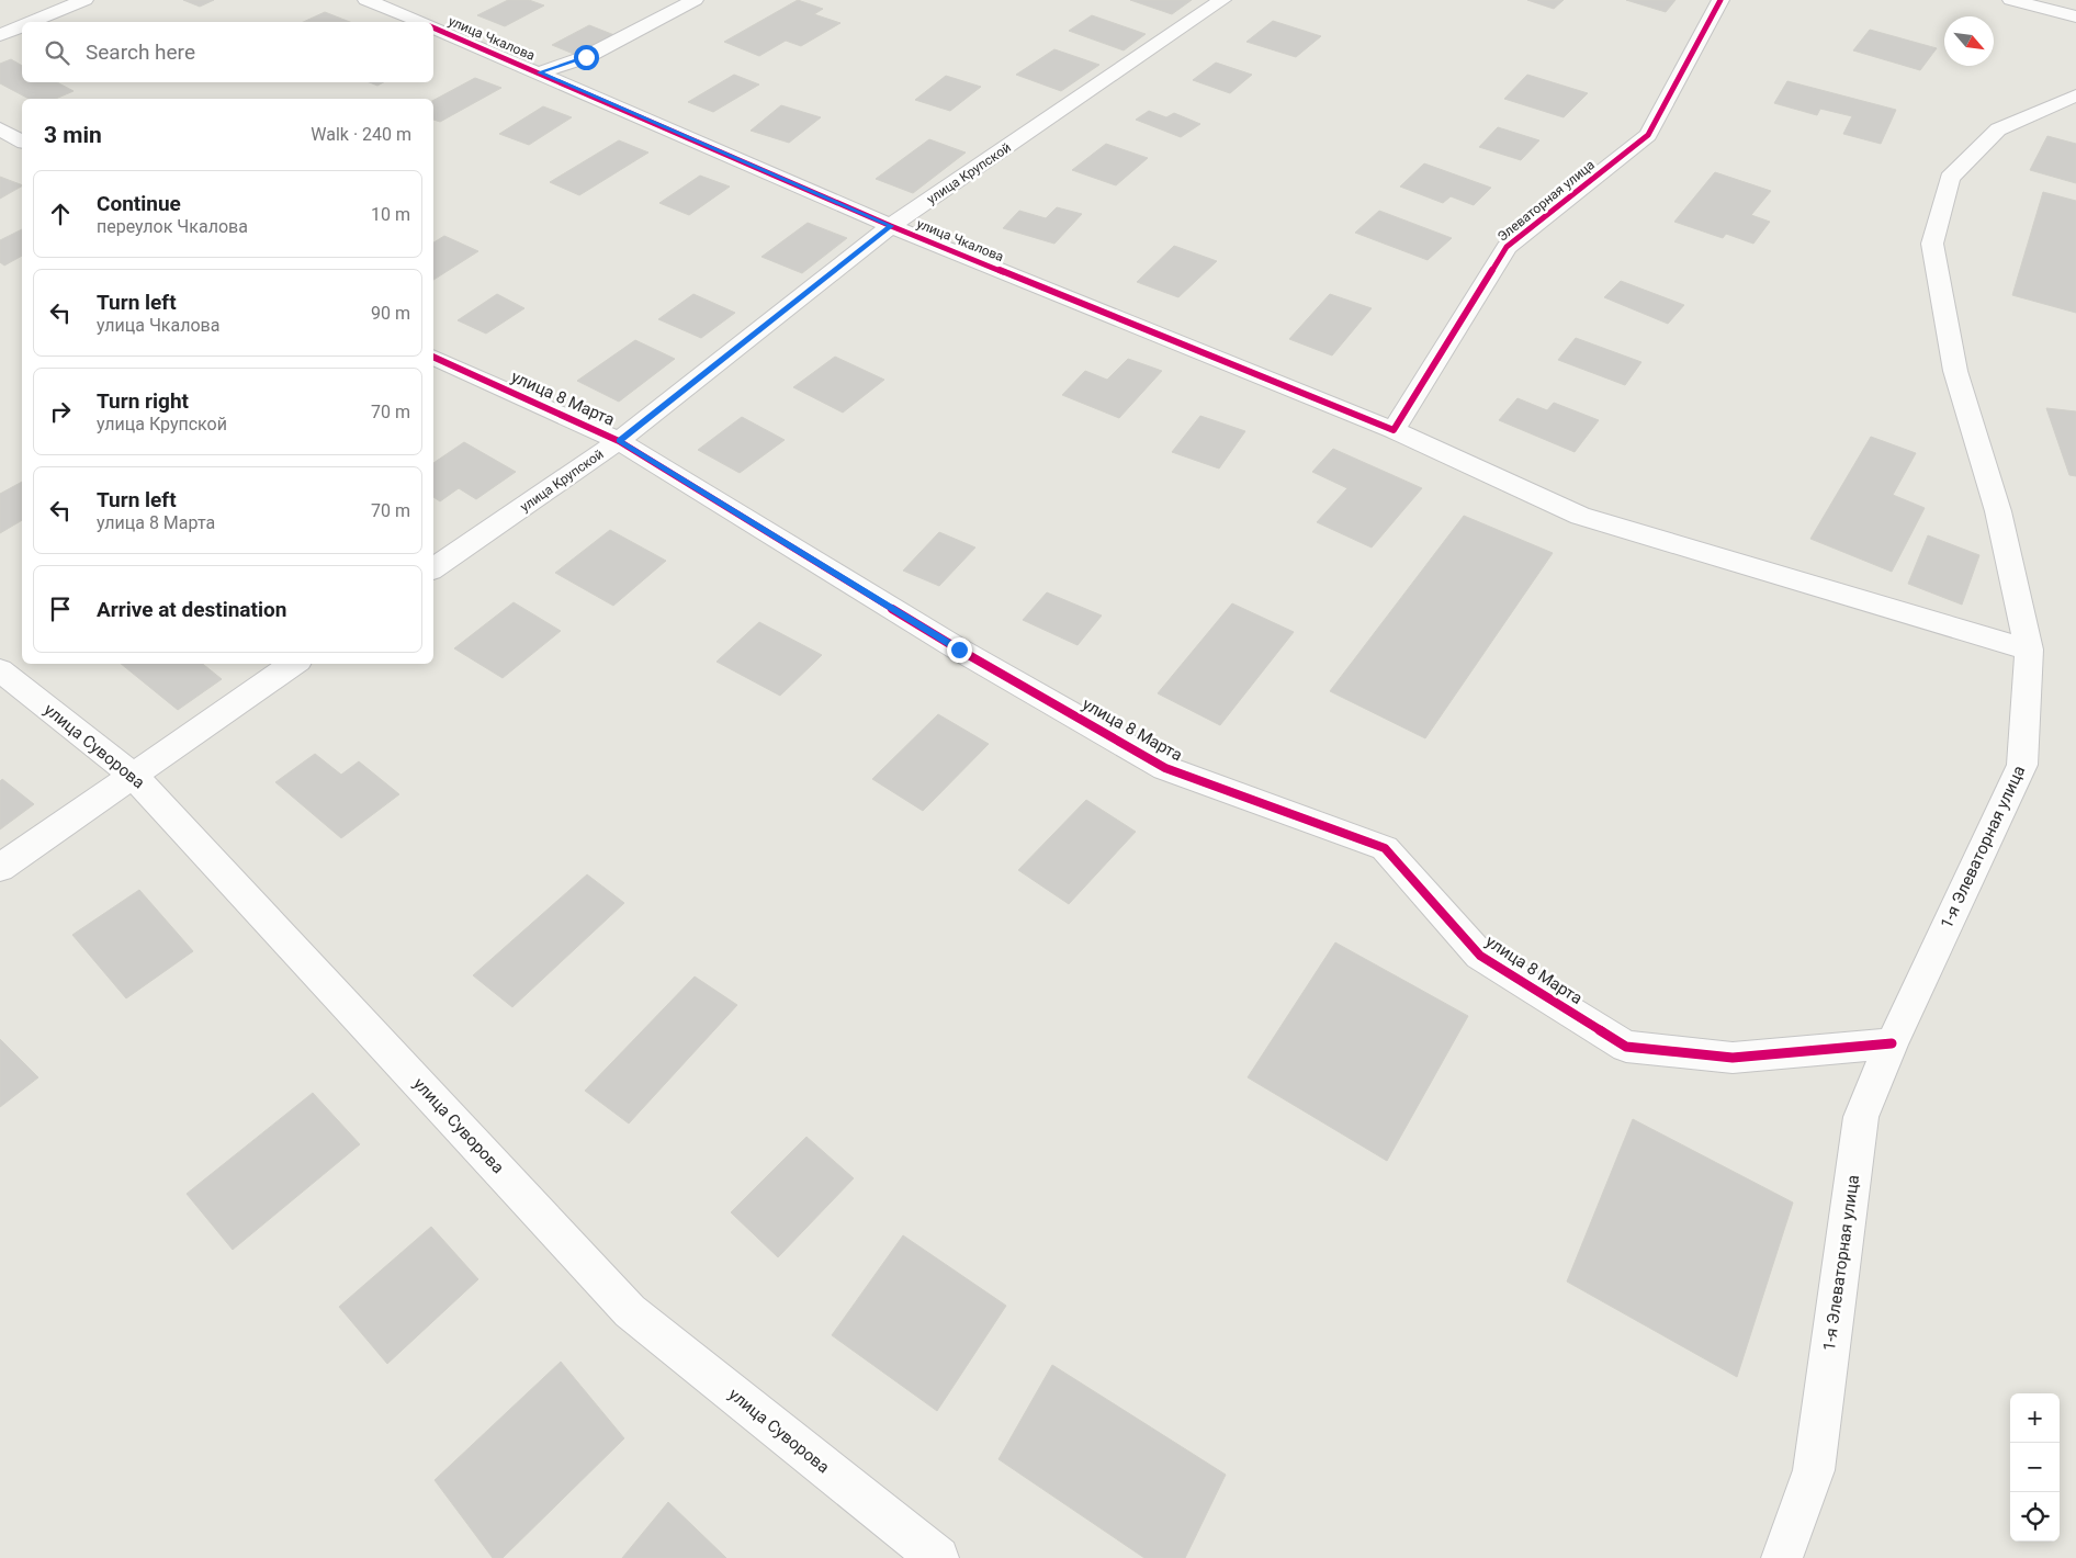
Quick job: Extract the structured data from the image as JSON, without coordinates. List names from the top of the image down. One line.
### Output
{"streets":{"street":["улица Чкалова","улица Крупской","Элеваторная улица","улица 8 Марта","улица Суворова","1-я Элеваторная улица"]},"crossings":[["улица Чкалова","улица Крупской"],["улица Чкалова","Элеваторная улица"],["улица Чкалова","1-я Элеваторная улица"],["улица Крупской","улица 8 Марта"],["улица 8 Марта","1-я Элеваторная улица"]],"north":"bottom right","page":{"search":"Search here","heading":["3 min","Walk · 240 m"],"list":[["Continue","переулок Чкалова","10 m"],["Turn left","улица Чкалова","90 m"],["Turn right","улица Крупской","70 m"],["Turn left","улица 8 Марта","70 m"],"Arrive at destination"],"map_buttons":["+","−"]}}
